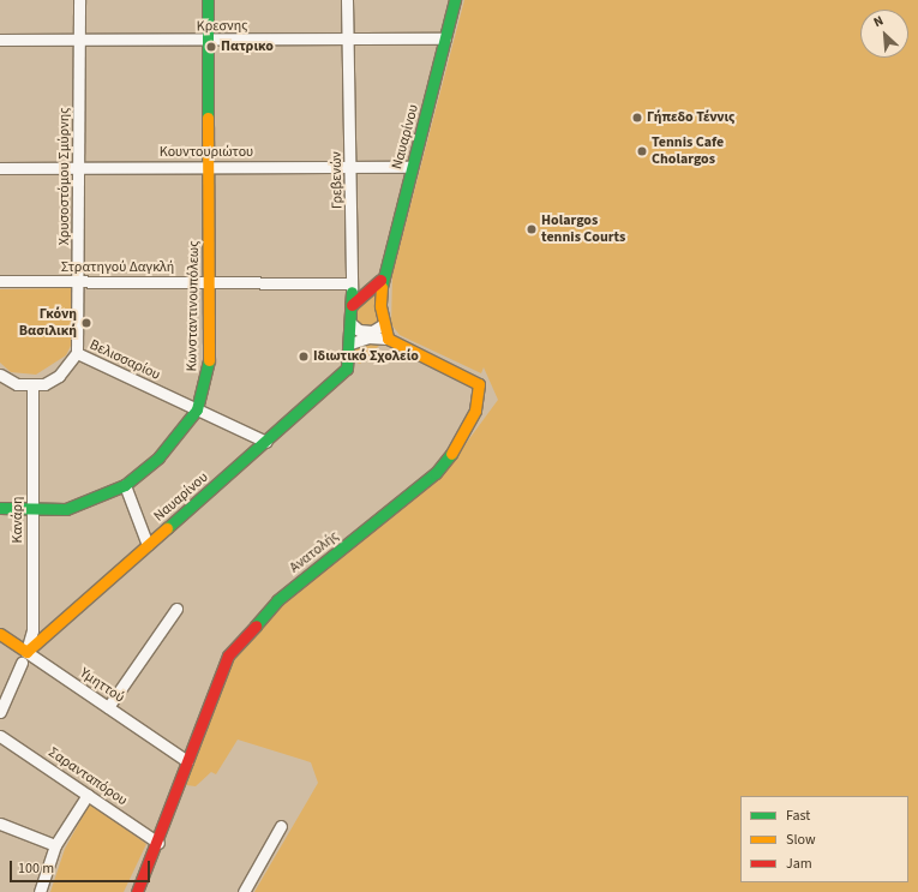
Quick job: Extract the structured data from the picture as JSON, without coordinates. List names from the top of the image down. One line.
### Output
{"streets":{"street":["Κρεσνης","Ναυαρίνου","Κουντουριώτου","Χρυσοστόμου Σμύρνης","Γρεβενών","Στρατηγού Δαγκλή","Κωνσταντινουπόλεως","Βελισσαρίου","Κανάρη","Ανατολής","Υμηττού","Σαρανταπόρου"]},"crossings":[["Κρεσνης","Ναυαρίνου"],["Κρεσνης","Χρυσοστόμου Σμύρνης"],["Κρεσνης","Γρεβενών"],["Κρεσνης","Κωνσταντινουπόλεως"],["Ναυαρίνου","Κουντουριώτου"],["Ναυαρίνου","Γρεβενών"],["Ναυαρίνου","Βελισσαρίου"],["Ναυαρίνου","Κανάρη"],["Ναυαρίνου","Ανατολής"],["Ναυαρίνου","Υμηττού"],["Κουντουριώτου","Χρυσοστόμου Σμύρνης"],["Κουντουριώτου","Γρεβενών"],["Κουντουριώτου","Κωνσταντινουπόλεως"],["Χρυσοστόμου Σμύρνης","Στρατηγού Δαγκλή"],["Χρυσοστόμου Σμύρνης","Βελισσαρίου"],["Γρεβενών","Στρατηγού Δαγκλή"],["Γρεβενών","Ανατολής"],["Στρατηγού Δαγκλή","Κωνσταντινουπόλεως"],["Κωνσταντινουπόλεως","Βελισσαρίου"],["Κωνσταντινουπόλεως","Κανάρη"],["Κανάρη","Υμηττού"],["Ανατολής","Υμηττού"],["Ανατολής","Σαρανταπόρου"]],"places":["Πατρικο","Γήπεδο Τέννις","Tennis Cafe Cholargos","Holargos tennis Courts","Γκόνη Βασιλική","Ιδιωτικό Σχολείο"],"legend":["Fast","Slow","Jam"],"scale_bar":"100 m","north":"top left"}
